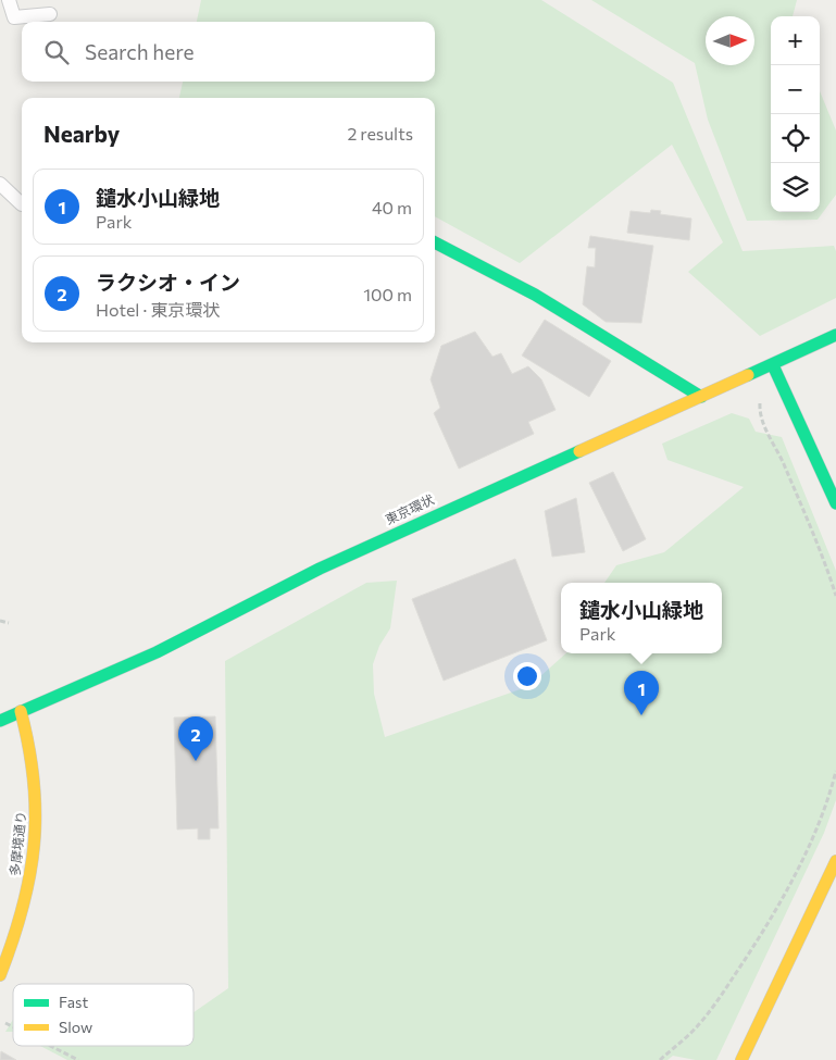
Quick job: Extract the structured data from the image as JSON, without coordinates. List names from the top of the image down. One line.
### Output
{"streets":{"main road":["東京環状","多摩境通り"]},"crossings":[["東京環状","多摩境通り"]],"legend":["Fast","Slow"],"north":"right","page":{"map_buttons":["+","−"],"search":"Search here","heading":["Nearby","2 results"],"list":[{"mark":"1","name":"鑓水小山緑地","note":"Park","value":"40 m"},{"mark":"2","name":"ラクシオ・イン","note":"Hotel · 東京環状","value":"100 m"}],"popup":["鑓水小山緑地","Park"],"pins":["1","2"]}}
